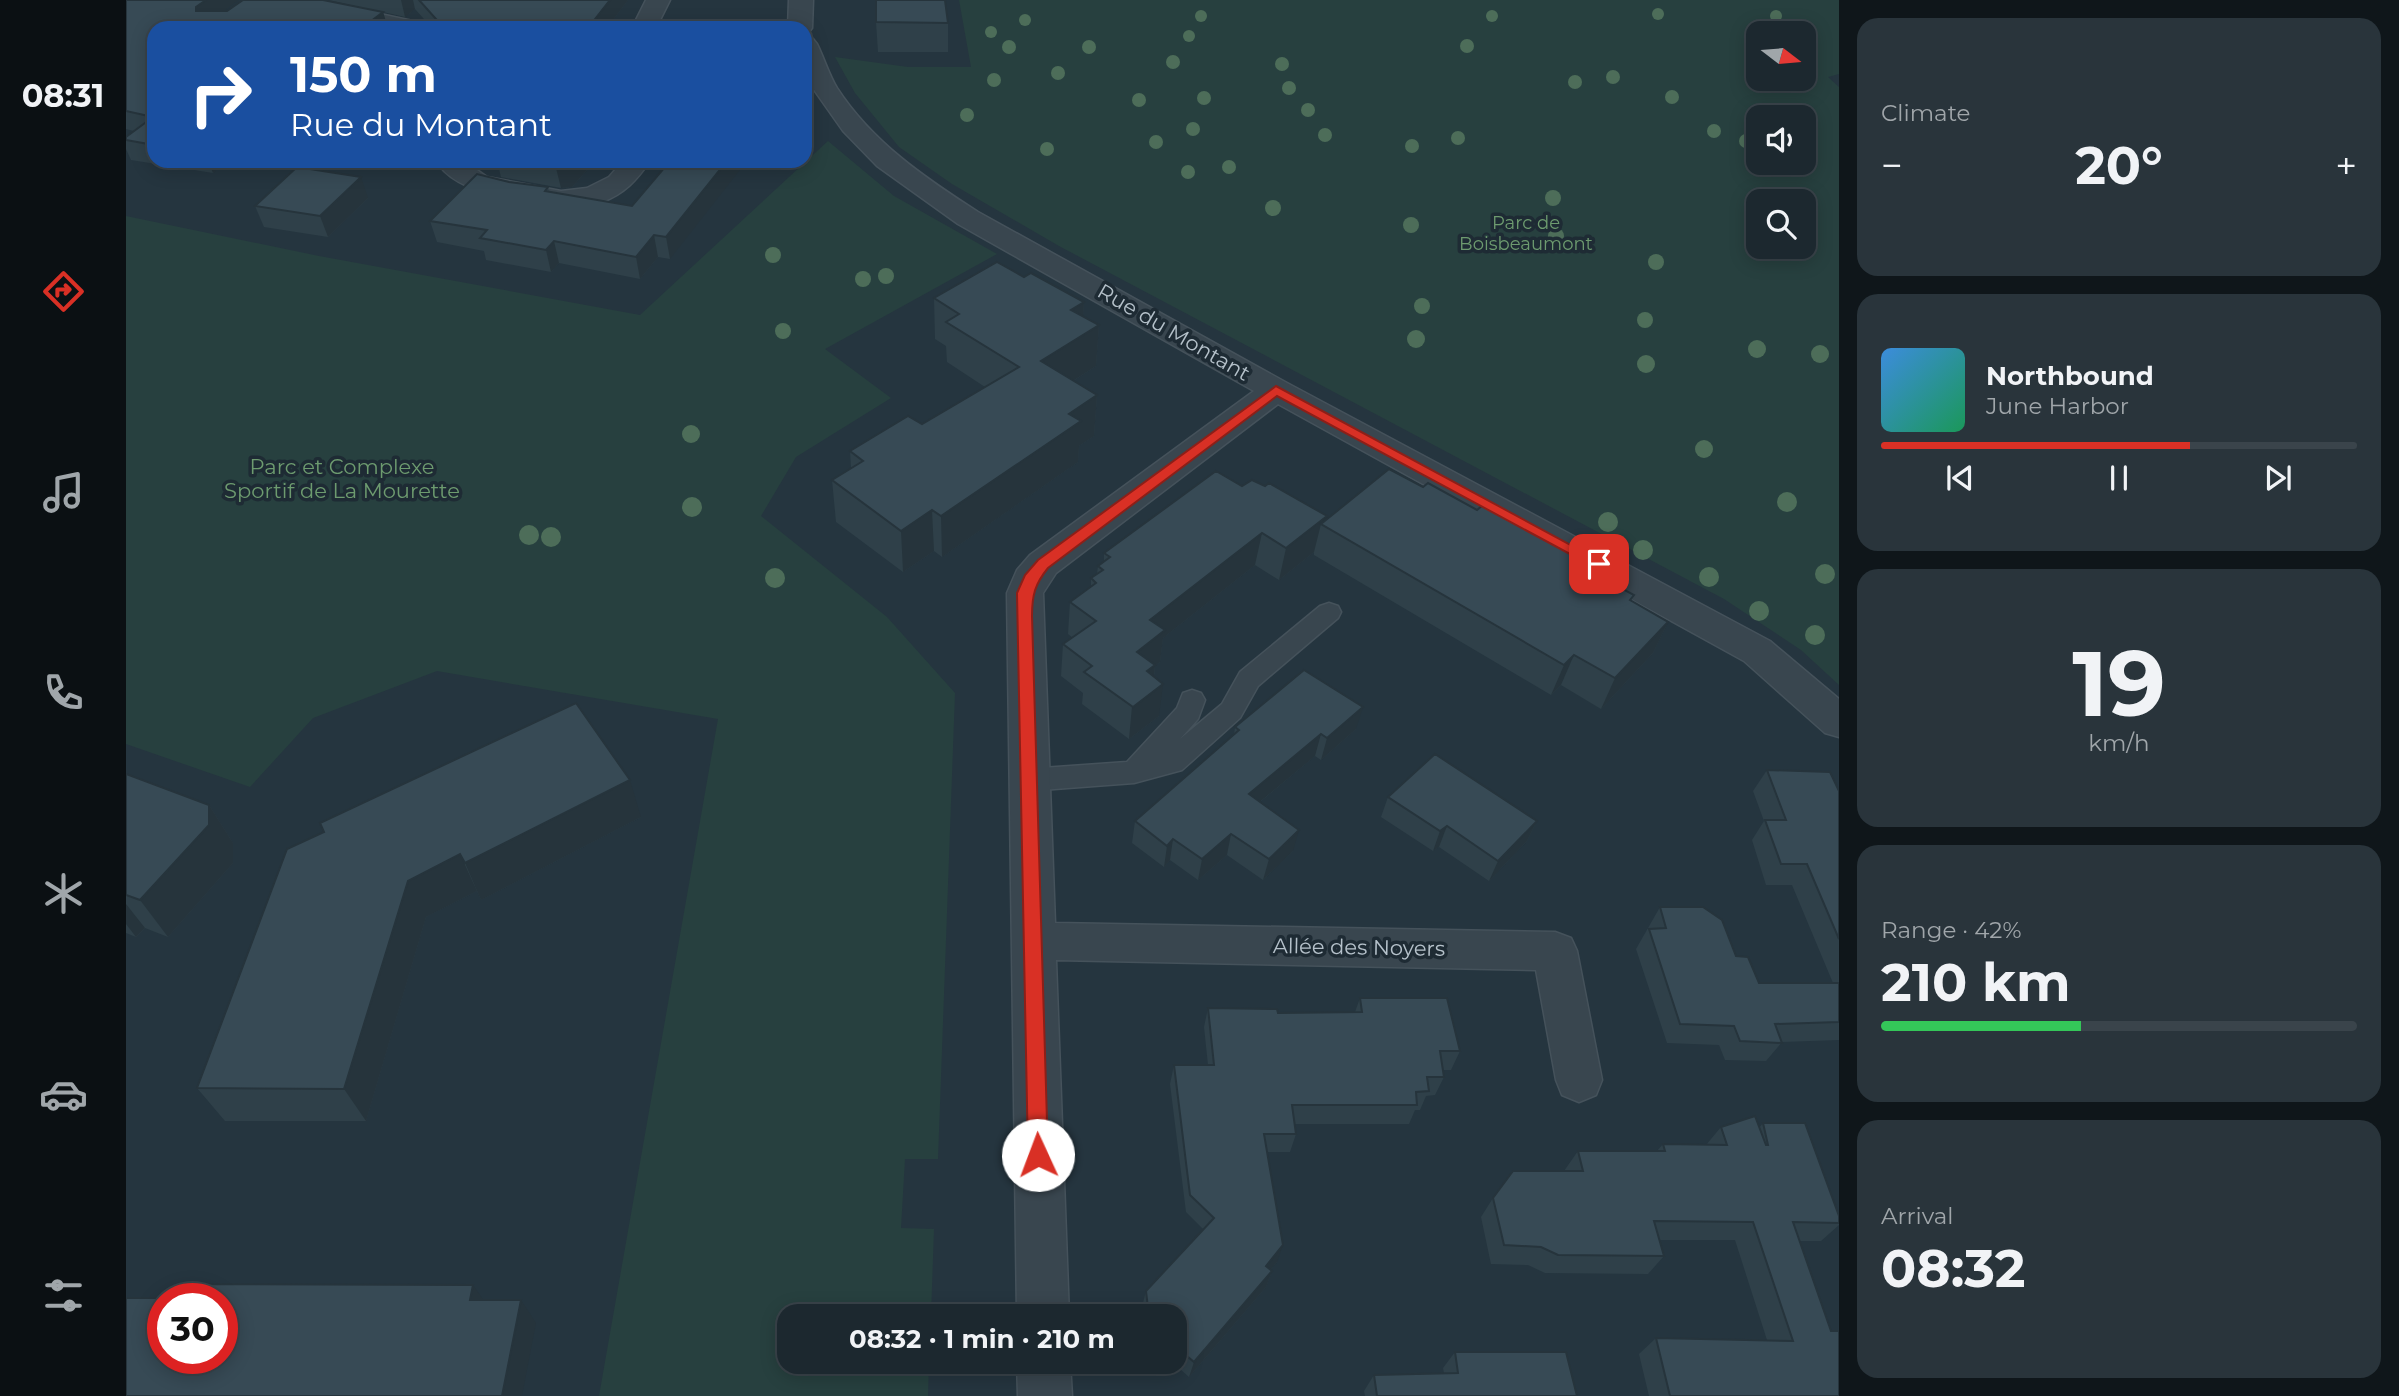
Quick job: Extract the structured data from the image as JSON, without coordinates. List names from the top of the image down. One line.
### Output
{"streets":{"street":["Rue du Montant","Allée des Noyers"]},"parks":["Parc de Boisbeaumont","Parc et Complexe Sportif de La Mourette"],"north":"right","page":{"tabs":"08:31","tile":["Climate",["19","km/h"],["Range · 42%","210 km"],["Arrival","08:32"]],"turn":["150 m","Rue du Montant"],"heat":["−","20°","+"],"song":["Northbound","June Harbor"],"limit":"30","trip":"08:32 · 1 min · 210 m"}}
